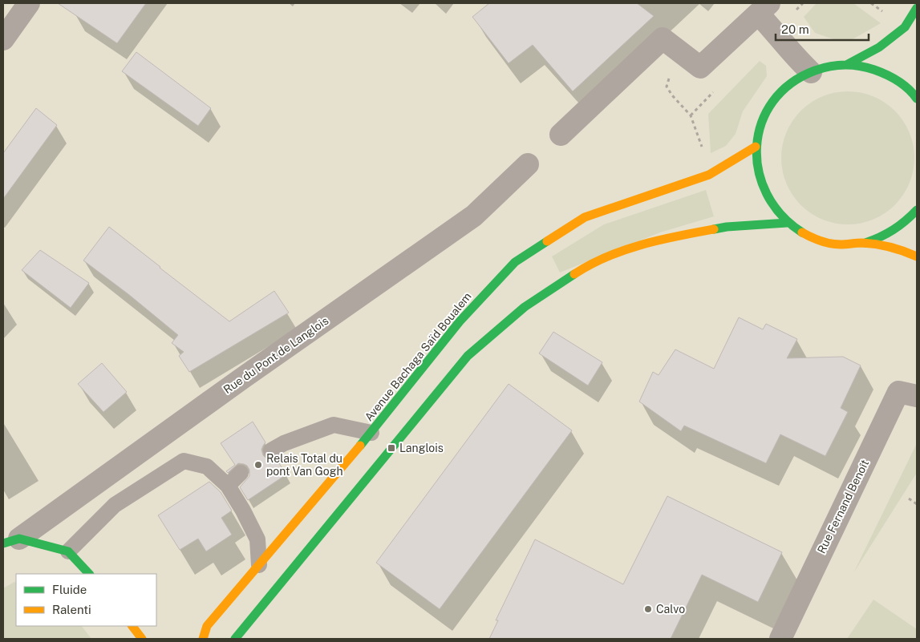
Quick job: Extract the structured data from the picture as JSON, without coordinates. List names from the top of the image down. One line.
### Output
{"streets":{"main road":["Rue du Pont de Langlois","Avenue Bachaga Saïd Boualem"],"street":["Rue Fernand Benoît"]},"places":{"transit":["Langlois"],"other":["Relais Total du pont Van Gogh","Calvo"]},"legend":["Fluide","Ralenti"],"scale_bar":"20 m"}
